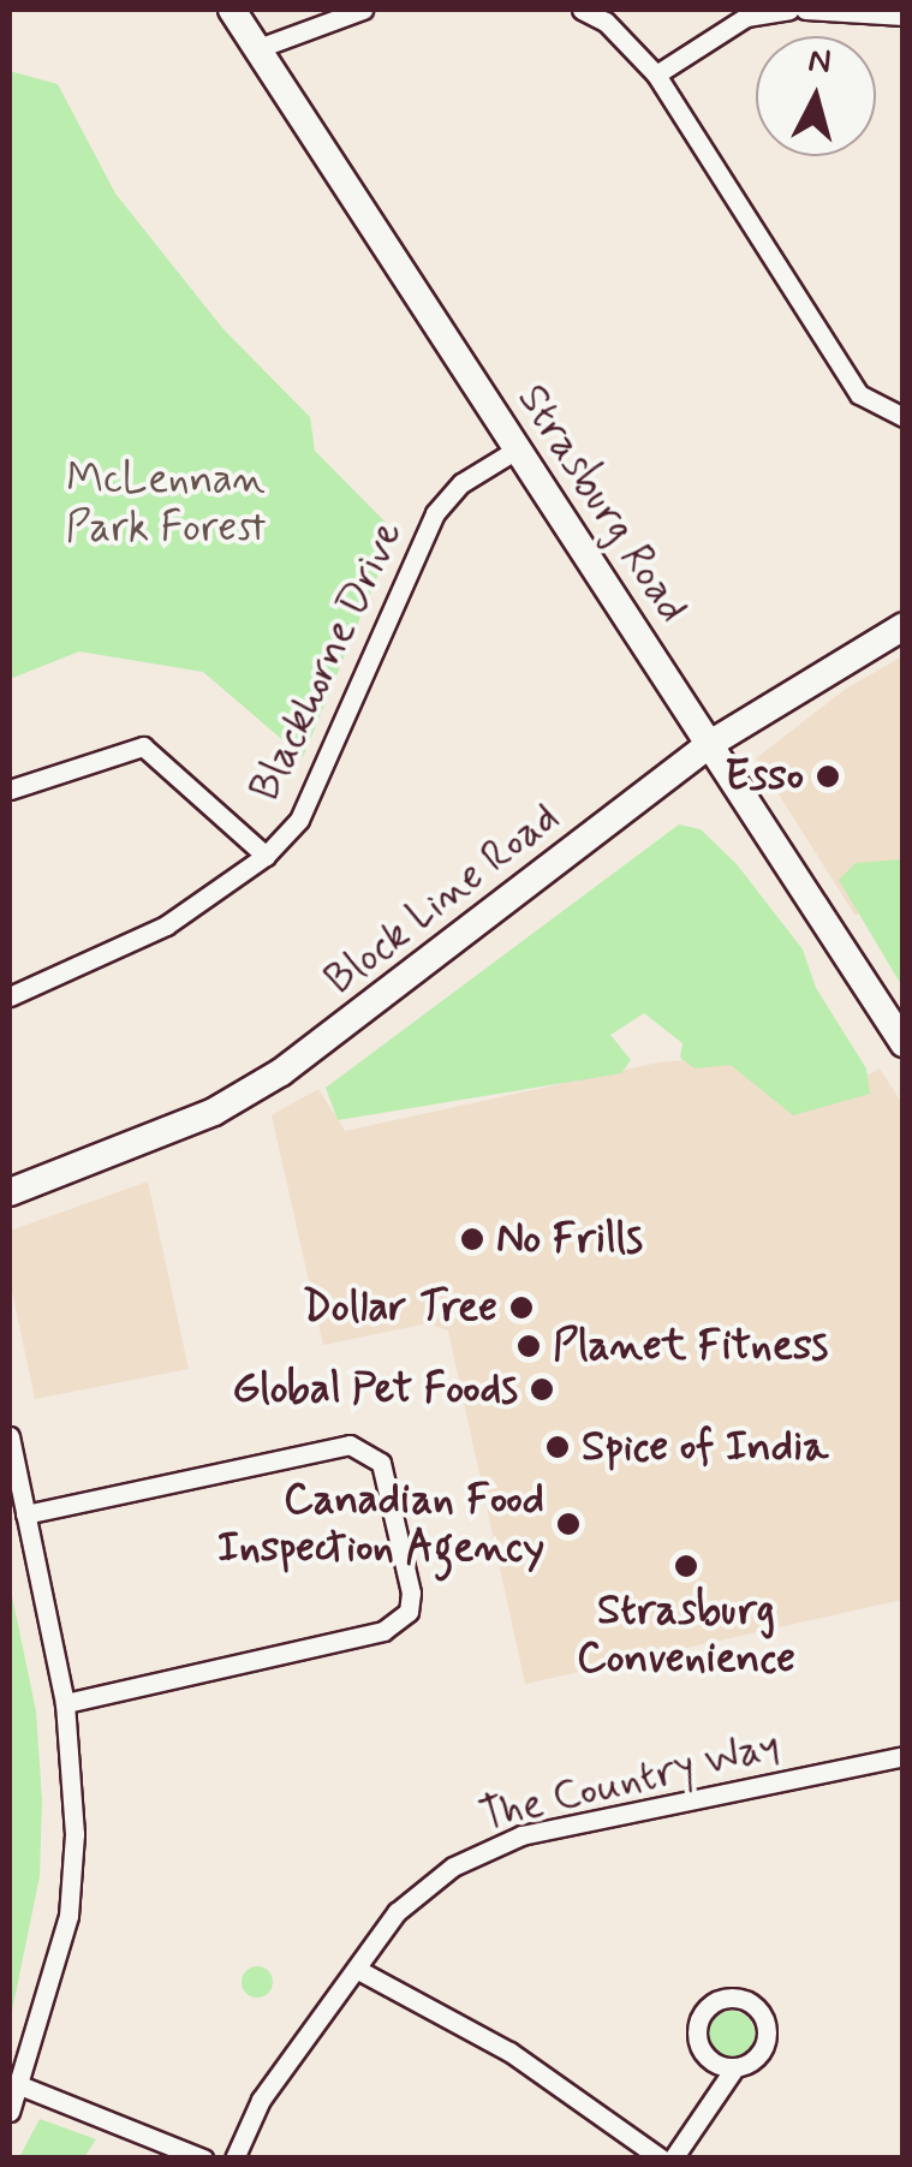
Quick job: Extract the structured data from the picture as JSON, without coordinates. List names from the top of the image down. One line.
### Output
{"streets":{"street":["Strasburg Road","Blackhorne Drive","Block Line Road","The Country Way"]},"crossings":[["Strasburg Road","Blackhorne Drive"],["Strasburg Road","Block Line Road"]],"parks":["McLennan Park Forest"],"places":["Esso","No Frills","Dollar Tree","Planet Fitness","Global Pet Foods","Spice of India","Canadian Food Inspection Agency","Strasburg Convenience"],"north":"top"}
